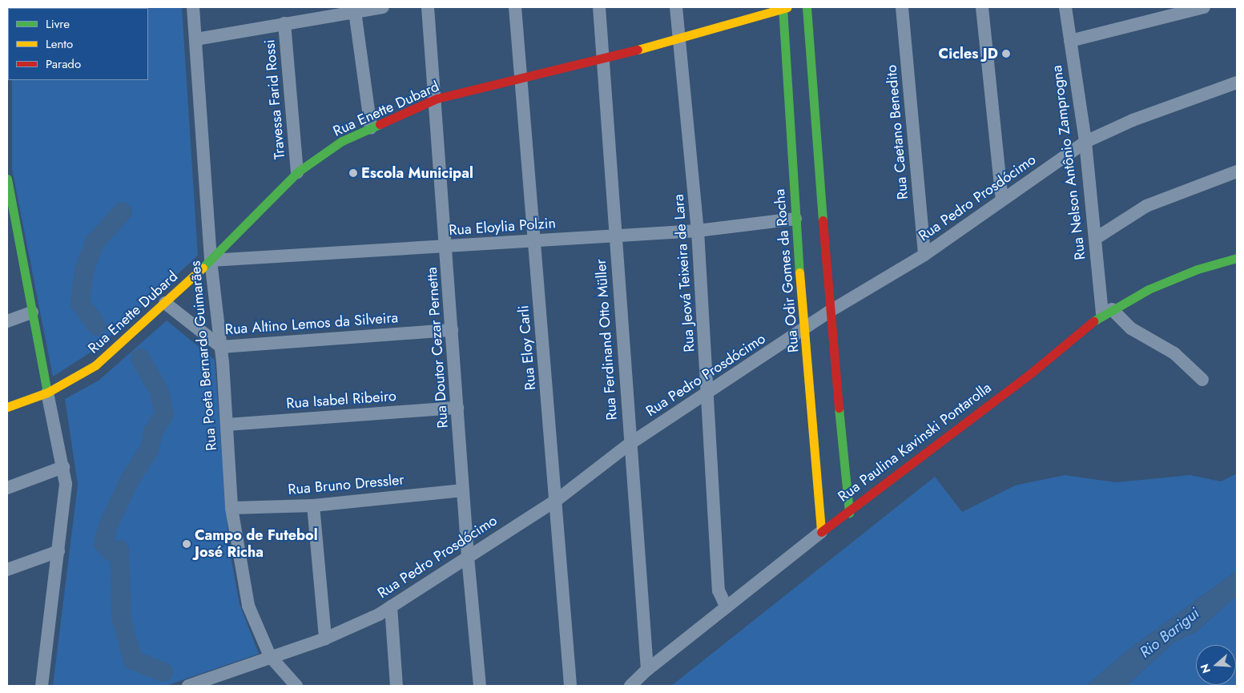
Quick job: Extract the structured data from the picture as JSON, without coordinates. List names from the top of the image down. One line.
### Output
{"streets":{"street":["Travessa Farid Rossi","Rua Enette Dubard","Rua Caetano Benedito","Rua Nelson Antônio Zamprogna","Rua Pedro Prosdócimo","Rua Eloylia Polzin","Rua Odir Gomes da Rocha","Rua Jeová Teixeira de Lara","Rua Altino Lemos da Silveira","Rua Ferdinand Otto Müller","Rua Doutor Cezar Pernetta","Rua Eloy Carli","Rua Poeta Bernardo Guimarães","Rua Isabel Ribeiro","Rua Paulina Kavinski Pontarolla","Rua Bruno Dressler"]},"crossings":[["Travessa Farid Rossi","Rua Enette Dubard"],["Rua Enette Dubard","Rua Eloylia Polzin"],["Rua Enette Dubard","Rua Odir Gomes da Rocha"],["Rua Enette Dubard","Rua Jeová Teixeira de Lara"],["Rua Enette Dubard","Rua Altino Lemos da Silveira"],["Rua Enette Dubard","Rua Ferdinand Otto Müller"],["Rua Enette Dubard","Rua Doutor Cezar Pernetta"],["Rua Enette Dubard","Rua Eloy Carli"],["Rua Enette Dubard","Rua Poeta Bernardo Guimarães"],["Rua Caetano Benedito","Rua Pedro Prosdócimo"],["Rua Nelson Antônio Zamprogna","Rua Pedro Prosdócimo"],["Rua Nelson Antônio Zamprogna","Rua Paulina Kavinski Pontarolla"],["Rua Pedro Prosdócimo","Rua Odir Gomes da Rocha"],["Rua Pedro Prosdócimo","Rua Jeová Teixeira de Lara"],["Rua Pedro Prosdócimo","Rua Ferdinand Otto Müller"],["Rua Pedro Prosdócimo","Rua Doutor Cezar Pernetta"],["Rua Pedro Prosdócimo","Rua Eloy Carli"],["Rua Pedro Prosdócimo","Rua Poeta Bernardo Guimarães"],["Rua Eloylia Polzin","Rua Odir Gomes da Rocha"],["Rua Eloylia Polzin","Rua Jeová Teixeira de Lara"],["Rua Eloylia Polzin","Rua Ferdinand Otto Müller"],["Rua Eloylia Polzin","Rua Doutor Cezar Pernetta"],["Rua Eloylia Polzin","Rua Eloy Carli"],["Rua Eloylia Polzin","Rua Poeta Bernardo Guimarães"],["Rua Odir Gomes da Rocha","Rua Paulina Kavinski Pontarolla"],["Rua Jeová Teixeira de Lara","Rua Paulina Kavinski Pontarolla"],["Rua Altino Lemos da Silveira","Rua Doutor Cezar Pernetta"],["Rua Altino Lemos da Silveira","Rua Poeta Bernardo Guimarães"],["Rua Ferdinand Otto Müller","Rua Paulina Kavinski Pontarolla"],["Rua Doutor Cezar Pernetta","Rua Isabel Ribeiro"],["Rua Doutor Cezar Pernetta","Rua Bruno Dressler"],["Rua Poeta Bernardo Guimarães","Rua Isabel Ribeiro"],["Rua Poeta Bernardo Guimarães","Rua Bruno Dressler"]],"water":["Rio Barigui"],"places":["Cicles JD","Escola Municipal","Campo de Futebol José Richa"],"legend":["Livre","Lento","Parado"],"north":"left"}
